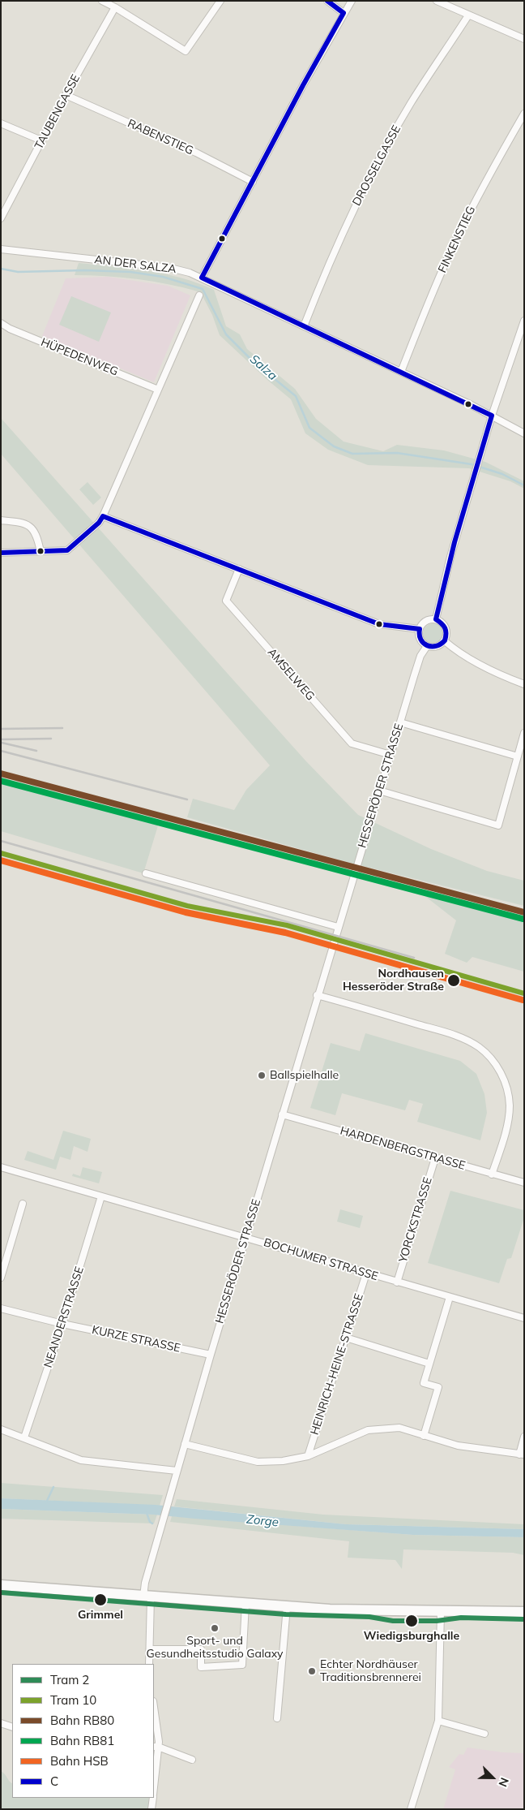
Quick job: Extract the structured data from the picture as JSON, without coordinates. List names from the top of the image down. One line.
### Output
{"streets":{"street":["TAUBENGASSE","RABENSTIEG","DROSSELGASSE","FINKENSTIEG","AN DER SALZA","HÜPEDENWEG","AMSELWEG","HESSERÖDER STRASSE","HARDENBERGSTRASSE","YORCKSTRASSE","BOCHUMER STRASSE","NEANDERSTRASSE","KURZE STRASSE","HEINRICH-HEINE-STRASSE"]},"crossings":[["TAUBENGASSE","RABENSTIEG"],["DROSSELGASSE","AN DER SALZA"],["FINKENSTIEG","AN DER SALZA"],["AMSELWEG","HESSERÖDER STRASSE"],["HESSERÖDER STRASSE","HARDENBERGSTRASSE"],["HESSERÖDER STRASSE","BOCHUMER STRASSE"],["HESSERÖDER STRASSE","KURZE STRASSE"],["HARDENBERGSTRASSE","YORCKSTRASSE"],["YORCKSTRASSE","BOCHUMER STRASSE"],["BOCHUMER STRASSE","NEANDERSTRASSE"],["BOCHUMER STRASSE","HEINRICH-HEINE-STRASSE"],["NEANDERSTRASSE","KURZE STRASSE"]],"water":["Salza","Zorge"],"places":["Nordhausen Hesseröder Straße","Ballspielhalle","Grimmel","Wiedigsburghalle","Sport- und Gesundheitsstudio Galaxy","Echter Nordhäuser Traditionsbrennerei"],"lines":["transit line C","rail line RB80","rail line RB81","tram line 10","rail line HSB","tram line 2"],"legend":["Tram 2","Tram 10","Bahn RB80","Bahn RB81","Bahn HSB","C"],"north":"bottom right"}
